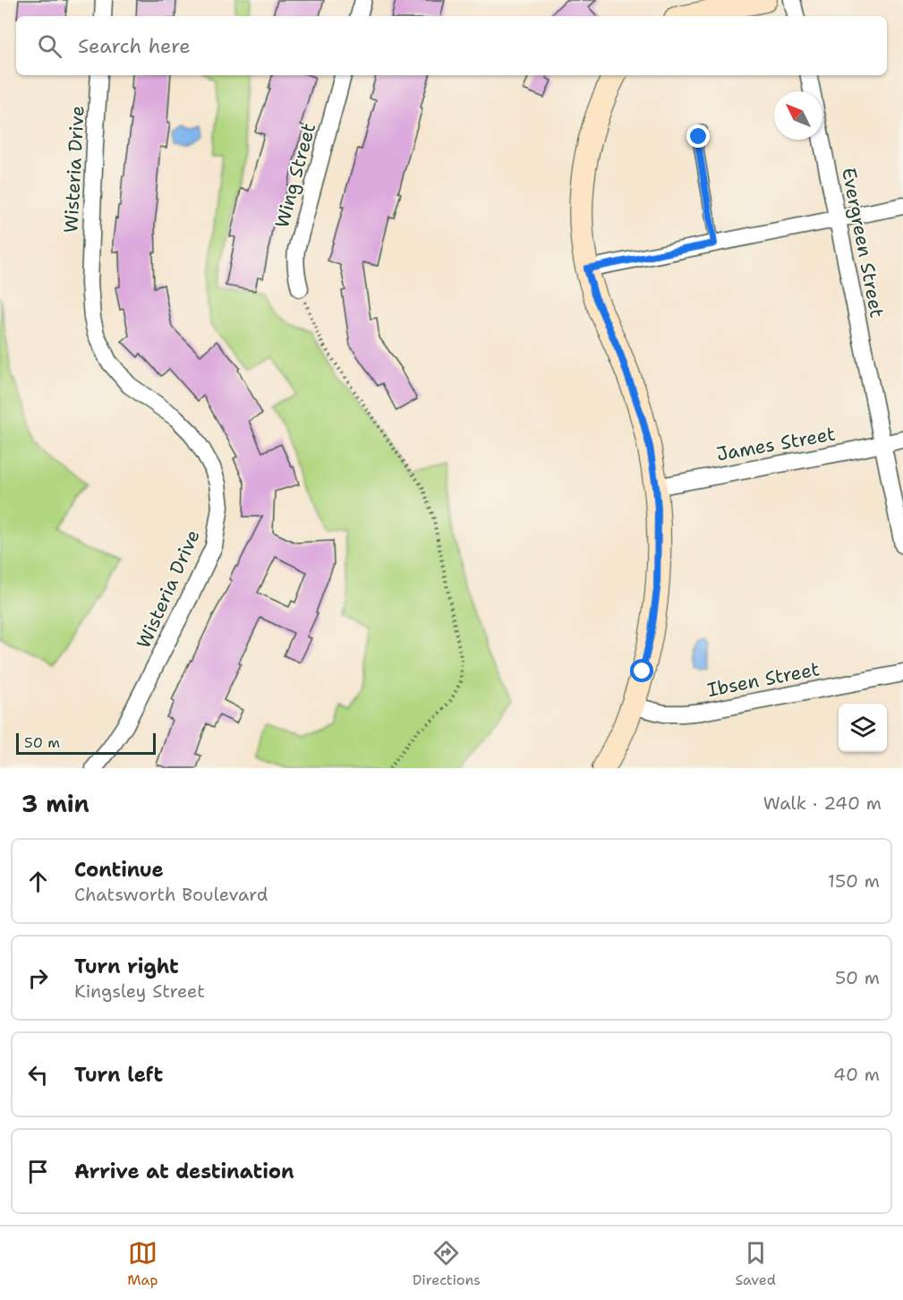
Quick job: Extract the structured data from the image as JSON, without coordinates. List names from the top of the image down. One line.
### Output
{"streets":{"street":["Wisteria Drive","Wing Street","Evergreen Street","James Street","Ibsen Street"]},"crossings":[["Evergreen Street","James Street"]],"scale_bar":"50 m","north":"top left","page":{"search":"Search here","scale":"50 m","heading":["3 min","Walk · 240 m"],"list":[["Continue","Chatsworth Boulevard","150 m"],["Turn right","Kingsley Street","50 m"],["Turn left","40 m"],"Arrive at destination"],"nav":["Map","Directions","Saved"]}}
